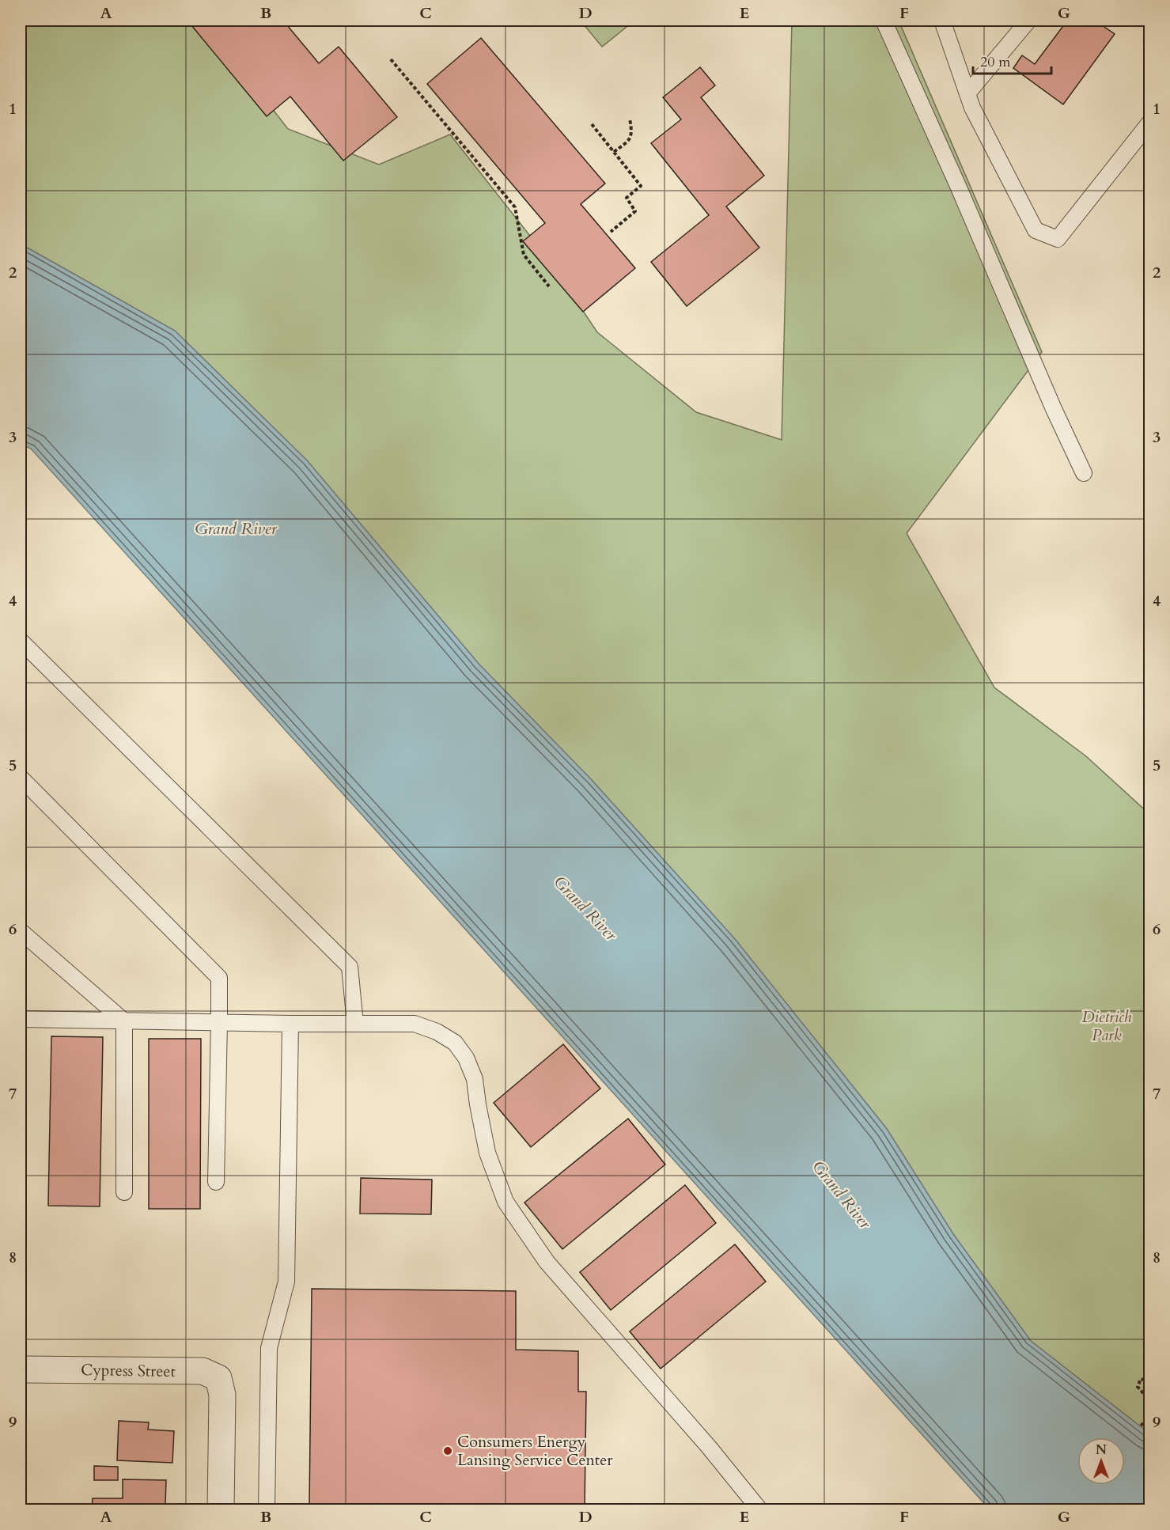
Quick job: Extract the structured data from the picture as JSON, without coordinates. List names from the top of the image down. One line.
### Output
{"streets":{"street":["Cypress Street"]},"water":["Grand River"],"parks":["Dietrich Park"],"places":["Consumers Energy Lansing Service Center"],"scale_bar":"20 m","north":"top","grid":{"columns":["A","B","C","D","E","F","G"],"rows":["1","2","3","4","5","6","7","8","9"]}}
